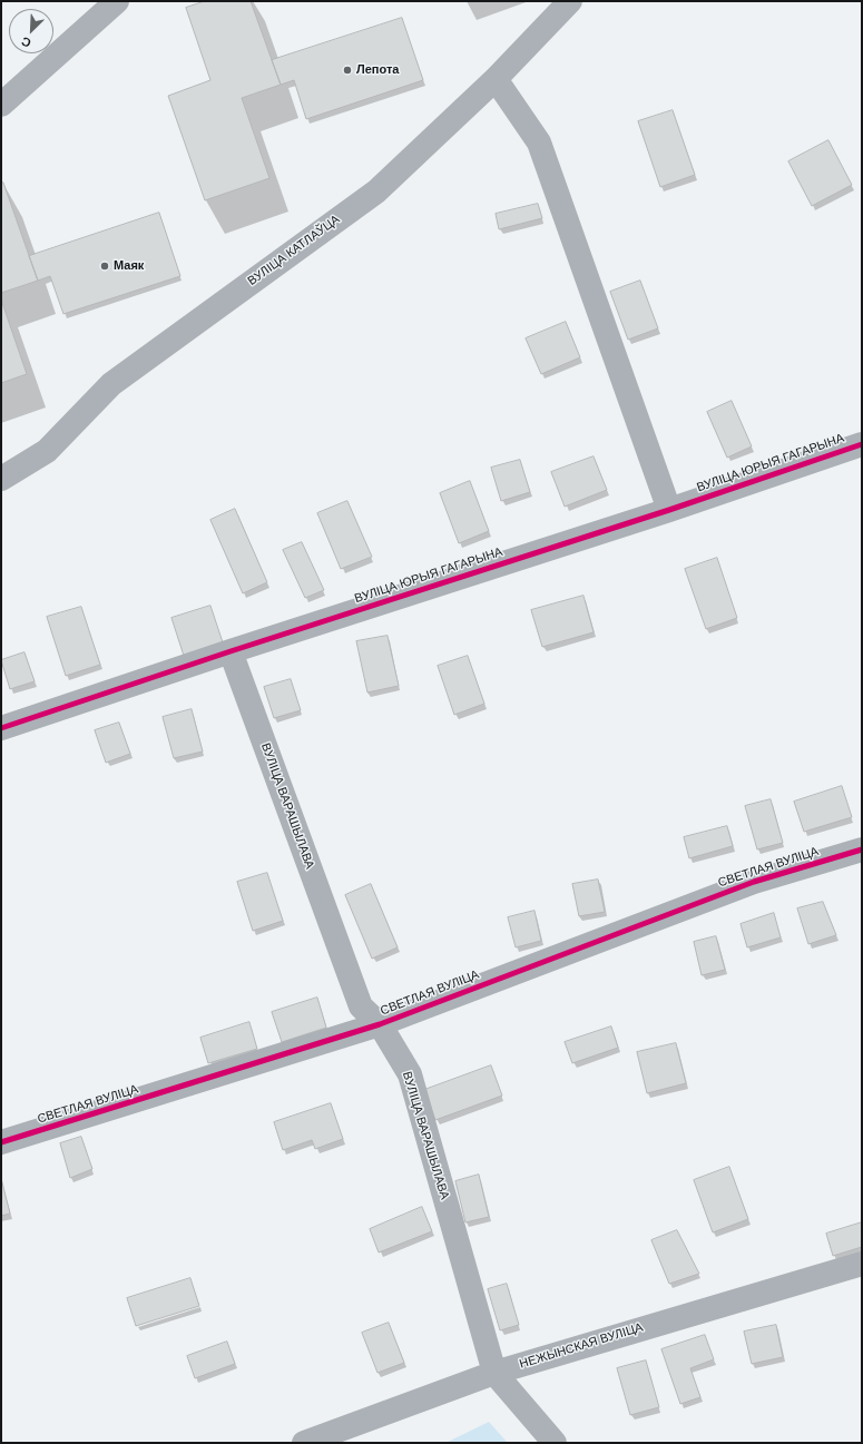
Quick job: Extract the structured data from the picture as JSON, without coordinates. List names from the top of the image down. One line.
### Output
{"streets":{"street":["ВУЛІЦА КАТЛАЎЦА","ВУЛІЦА ЮРЫЯ ГАГАРЫНА","ВУЛІЦА ВАРАШЫЛАВА","СВЕТЛАЯ ВУЛІЦА","НЕЖЫНСКАЯ ВУЛІЦА"]},"crossings":[["ВУЛІЦА ЮРЫЯ ГАГАРЫНА","ВУЛІЦА ВАРАШЫЛАВА"],["ВУЛІЦА ВАРАШЫЛАВА","СВЕТЛАЯ ВУЛІЦА"],["ВУЛІЦА ВАРАШЫЛАВА","НЕЖЫНСКАЯ ВУЛІЦА"]],"places":["Лепота","Маяк"],"north":"bottom left"}
